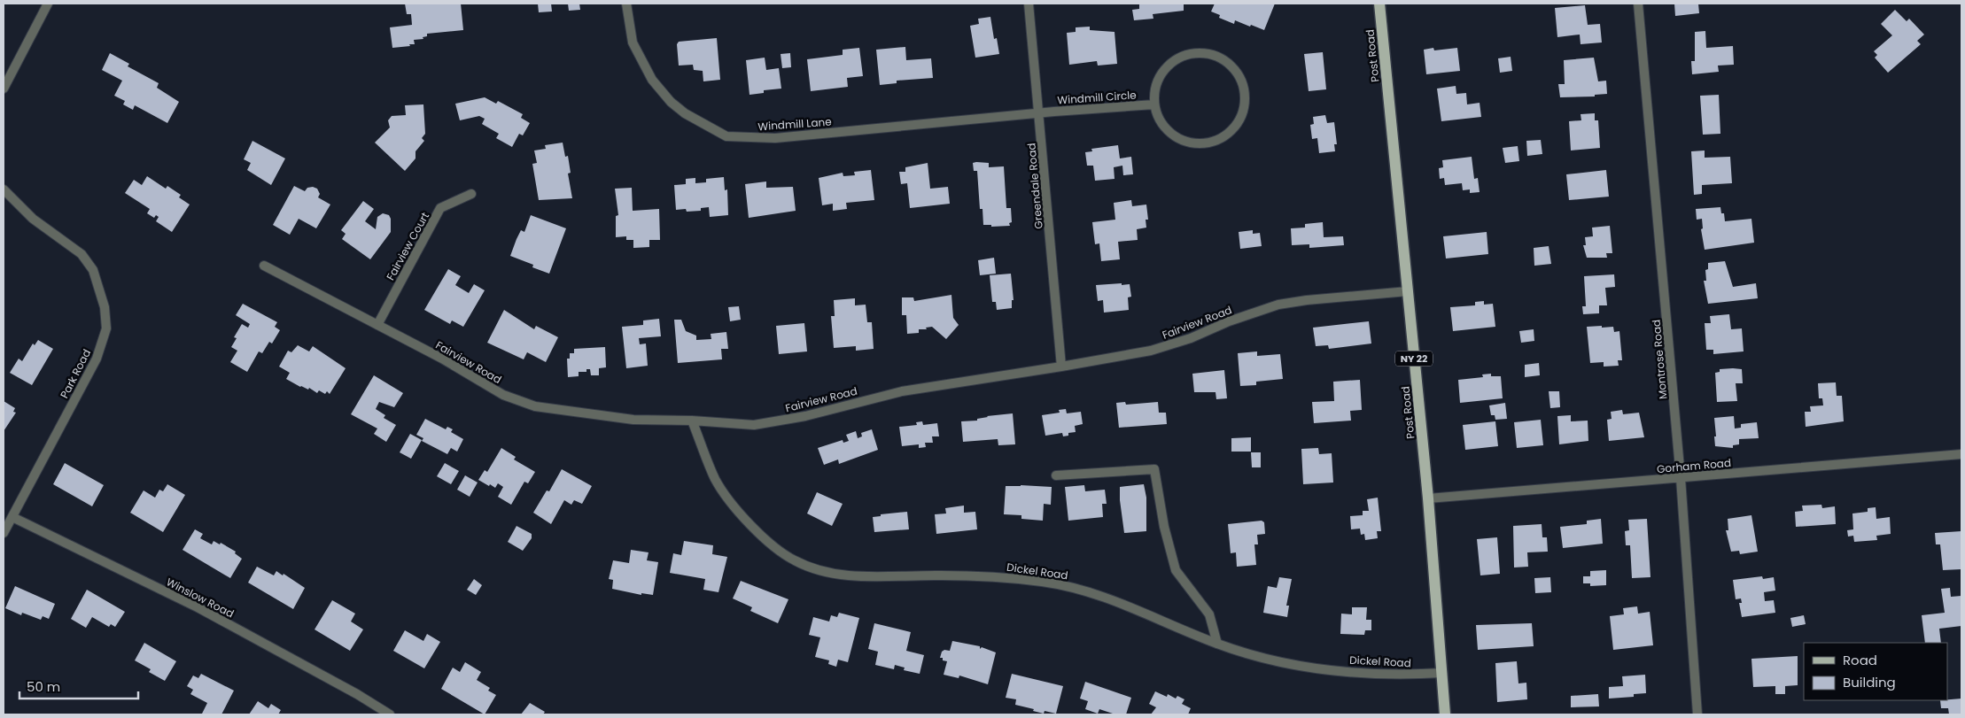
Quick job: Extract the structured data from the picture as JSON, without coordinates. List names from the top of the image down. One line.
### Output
{"streets":{"main road":["Post Road","NY 22"],"street":["Windmill Circle","Windmill Lane","Greendale Road","Fairview Court","Fairview Road","Montrose Road","Park Road","Gorham Road","Dickel Road","Winslow Road"]},"crossings":[["Post Road","Fairview Road"],["Post Road","Gorham Road"],["Post Road","Dickel Road"],["Windmill Circle","Windmill Lane"],["Windmill Circle","Greendale Road"],["Windmill Lane","Greendale Road"],["Greendale Road","Fairview Road"],["Fairview Court","Fairview Road"],["Fairview Road","Dickel Road"],["Montrose Road","Gorham Road"],["Park Road","Winslow Road"]],"legend":["Road","Building"],"scale_bar":"50 m"}
